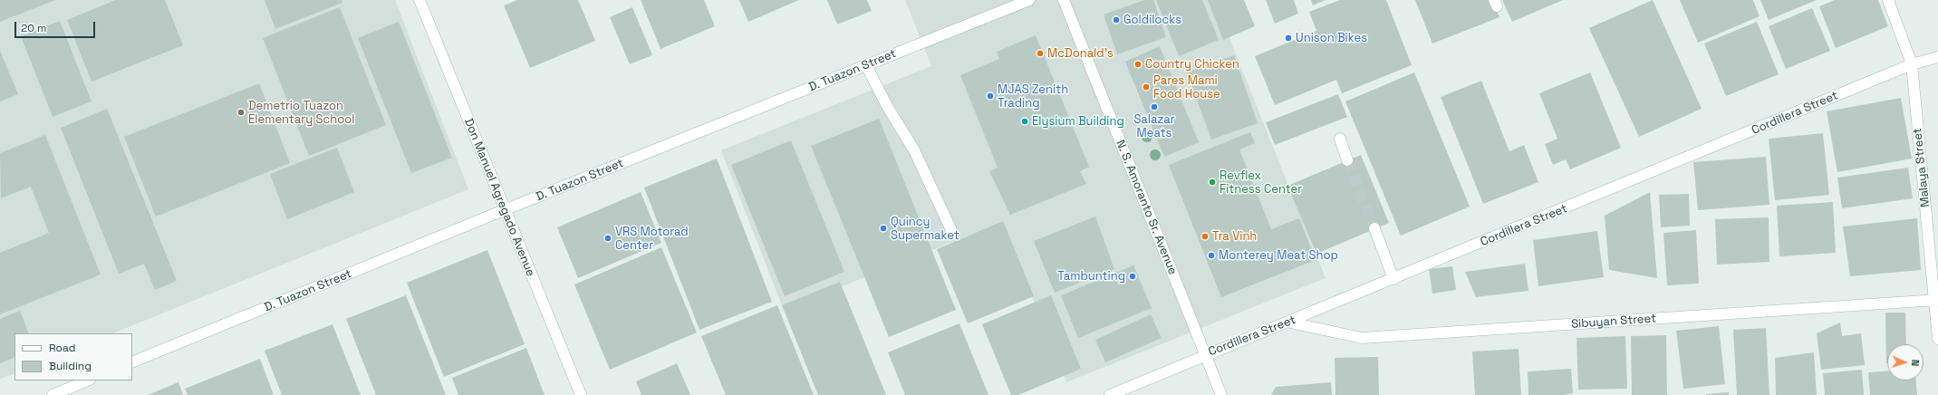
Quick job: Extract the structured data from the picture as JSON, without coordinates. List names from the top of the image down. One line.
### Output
{"streets":{"street":["D. Tuazon Street","Cordillera Street","Malaya Street","Don Manuel Agregado Avenue","N. S. Amoranto Sr. Avenue","Sibuyan Street"]},"crossings":[["D. Tuazon Street","Don Manuel Agregado Avenue"],["Cordillera Street","Malaya Street"],["Cordillera Street","N. S. Amoranto Sr. Avenue"],["Cordillera Street","Sibuyan Street"],["Malaya Street","Sibuyan Street"]],"places":["Goldilocks","Unison Bikes","McDonald's","Country Chicken","Pares Mami Food House","MJAS Zenith Trading","Salazar Meats","Demetrio Tuazon Elementary School","Elysium Building","Revflex Fitness Center","Quincy Supermaket","Tra Vinh","VRS Motorad Center","Monterey Meat Shop","Tambunting"],"legend":["Road","Building"],"scale_bar":"20 m","north":"right"}
